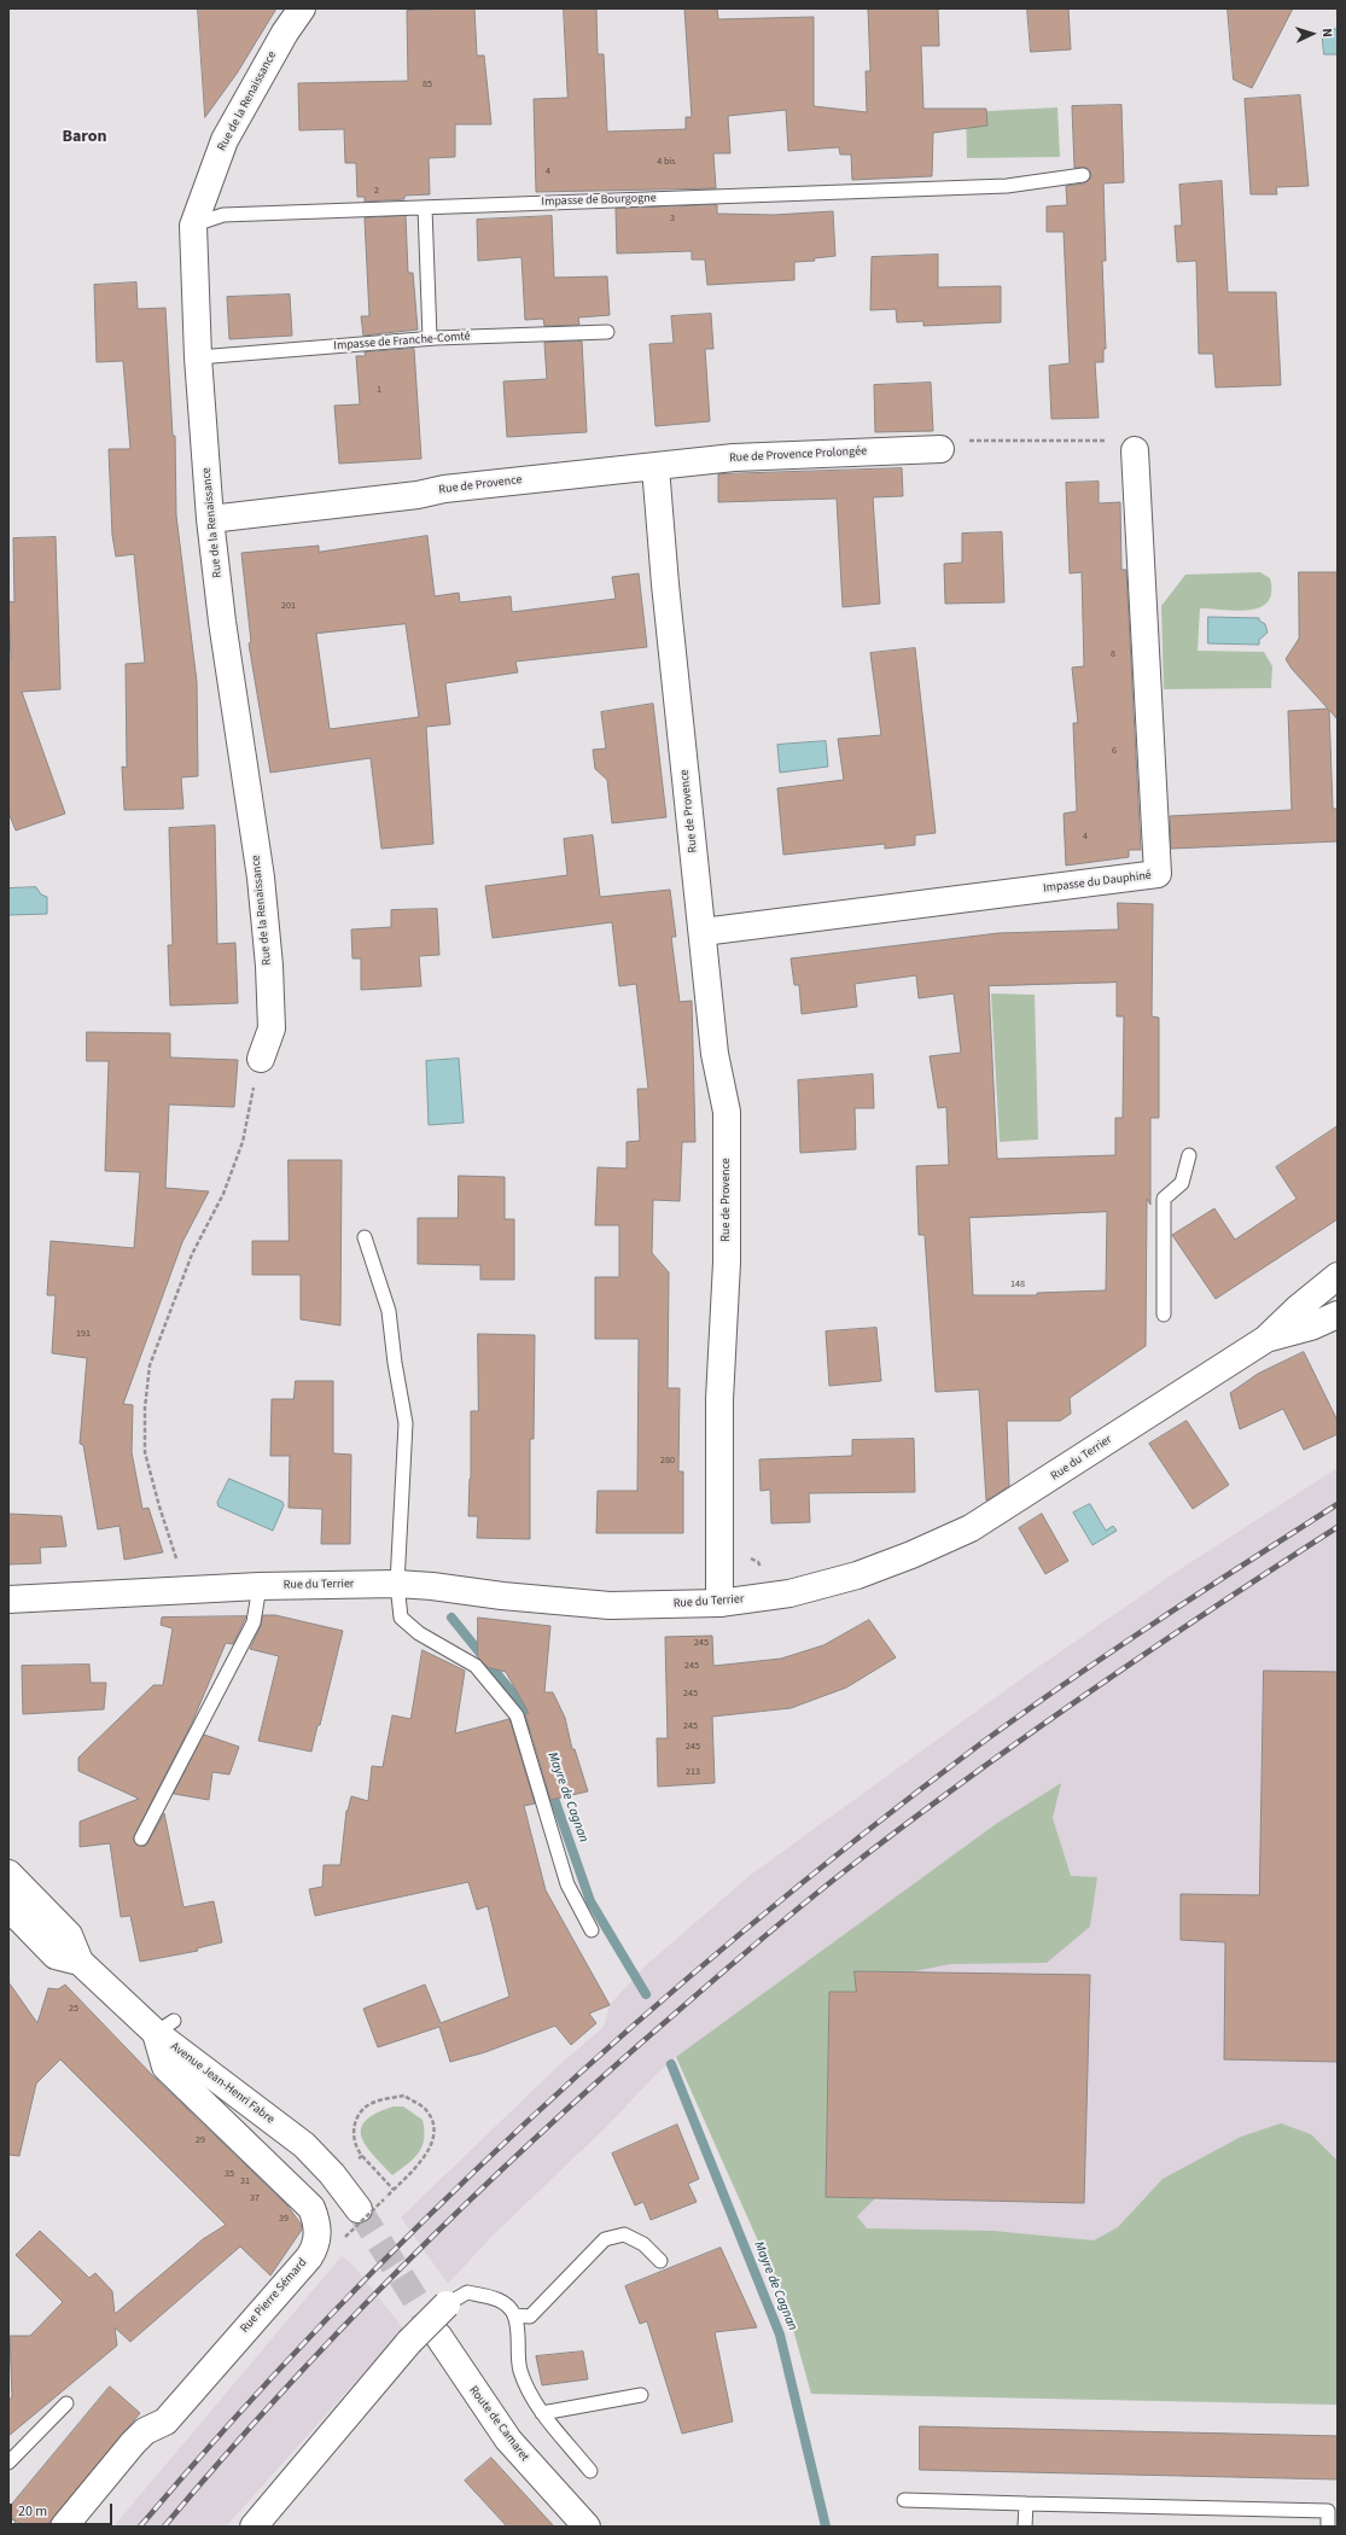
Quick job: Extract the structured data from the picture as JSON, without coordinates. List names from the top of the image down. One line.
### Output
{"streets":{"street":["Rue de la Renaissance","Rue de Provence Prolongée","Rue de Provence","Impasse du Dauphiné","Rue du Terrier","Avenue Jean-Henri Fabre","Rue Pierre Sémard","Route de Camaret"],"lane":["Impasse de Bourgogne","Impasse de Franche-Comté"]},"crossings":[["Rue de la Renaissance","Impasse de Bourgogne"],["Rue de la Renaissance","Impasse de Franche-Comté"],["Rue de la Renaissance","Rue de Provence"],["Rue de Provence Prolongée","Rue de Provence"],["Rue de Provence","Impasse du Dauphiné"],["Rue de Provence","Rue du Terrier"],["Avenue Jean-Henri Fabre","Rue Pierre Sémard"]],"districts":["Baron"],"water":["Mayre de Cagnan"],"house_numbers":["85","4 bis","4","2","3","1","201","8","6","4","148","191","280","245","245","245","245","245","213","25","29","35","31","37","39"],"scale_bar":"20 m","north":"right"}
